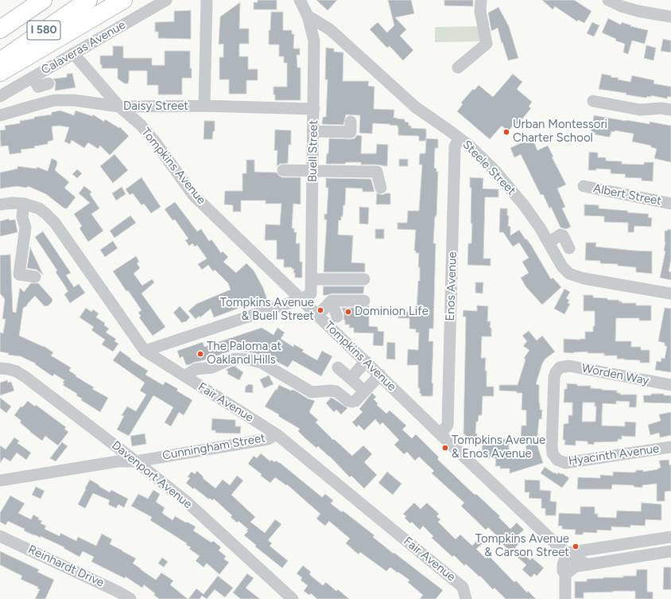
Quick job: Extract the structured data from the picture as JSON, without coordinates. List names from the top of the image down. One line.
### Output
{"streets":{"highway":["I 580"],"street":["Calaveras Avenue","Daisy Street","Buell Street","Tompkins Avenue","Steele Street","Albert Street","Enos Avenue","Worden Way","Fair Avenue","Cunningham Street","Hyacinth Avenue","Davenport Avenue","Reinhardt Drive"]},"crossings":[["Calaveras Avenue","Tompkins Avenue"],["Daisy Street","Buell Street"],["Daisy Street","Tompkins Avenue"],["Buell Street","Tompkins Avenue"],["Buell Street","Steele Street"],["Tompkins Avenue","Enos Avenue"],["Steele Street","Enos Avenue"],["Worden Way","Hyacinth Avenue"],["Fair Avenue","Cunningham Street"],["Cunningham Street","Davenport Avenue"]],"places":["Urban Montessori Charter School","Tompkins Avenue & Buell Street","Dominion Life","The Paloma at Oakland Hills","Tompkins Avenue & Enos Avenue","Tompkins Avenue & Carson Street"]}
